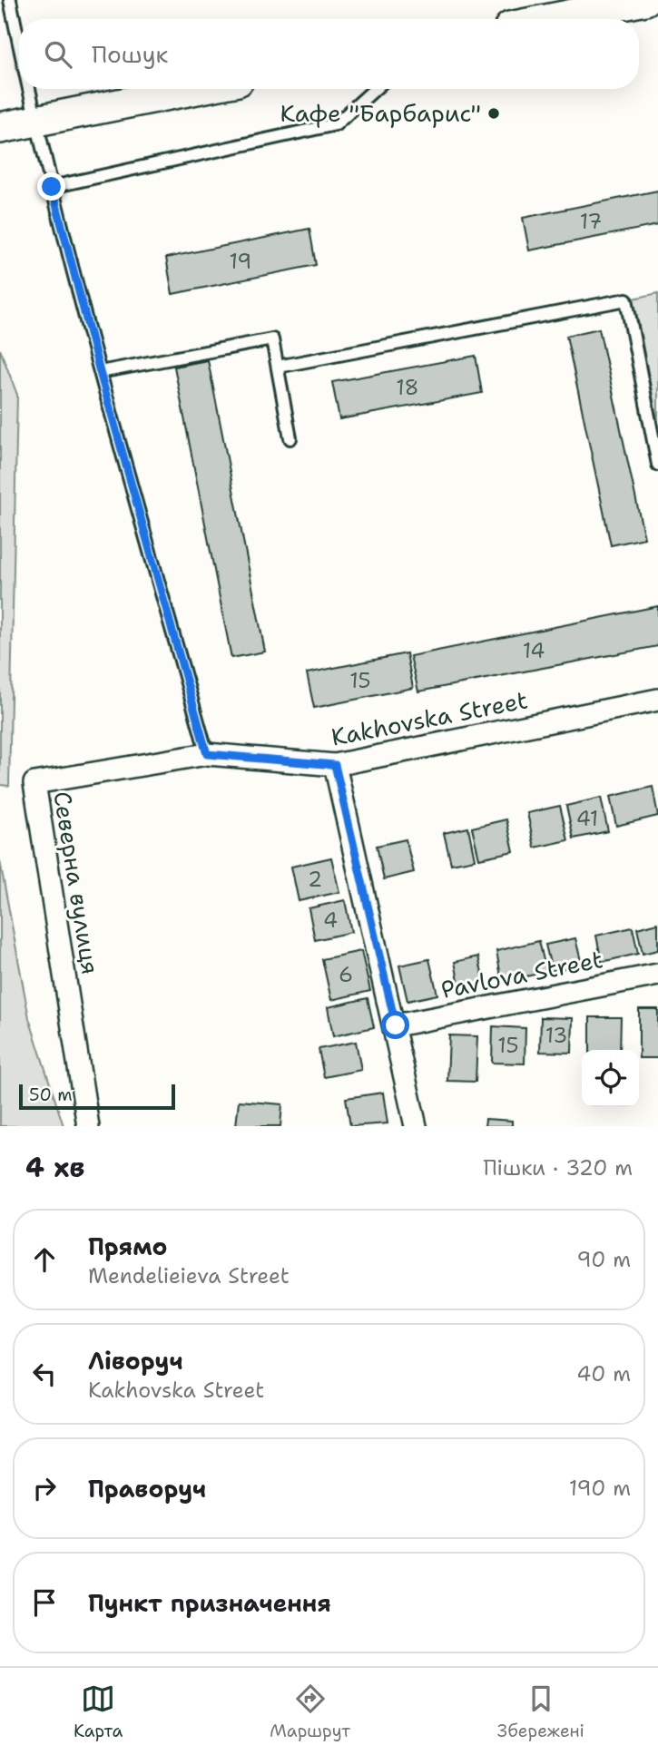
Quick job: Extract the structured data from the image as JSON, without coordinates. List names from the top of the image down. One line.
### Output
{"streets":{"street":["Kakhovska Street","Северна вулиця","Pavlova Street"]},"crossings":[["Kakhovska Street","Северна вулиця"]],"places":["Кафе \"Барбарис\""],"house_numbers":["17","19","18","14","15","41","2","4","6","13","15"],"scale_bar":"50 m","page":{"search":"Пошук","scale":"50 m","heading":["4 хв","Пішки · 320 m"],"list":[["Прямо","Mendelieieva Street","90 m"],["Ліворуч","Kakhovska Street","40 m"],["Праворуч","190 m"],"Пункт призначення"],"nav":["Карта","Маршрут","Збережені"]}}
